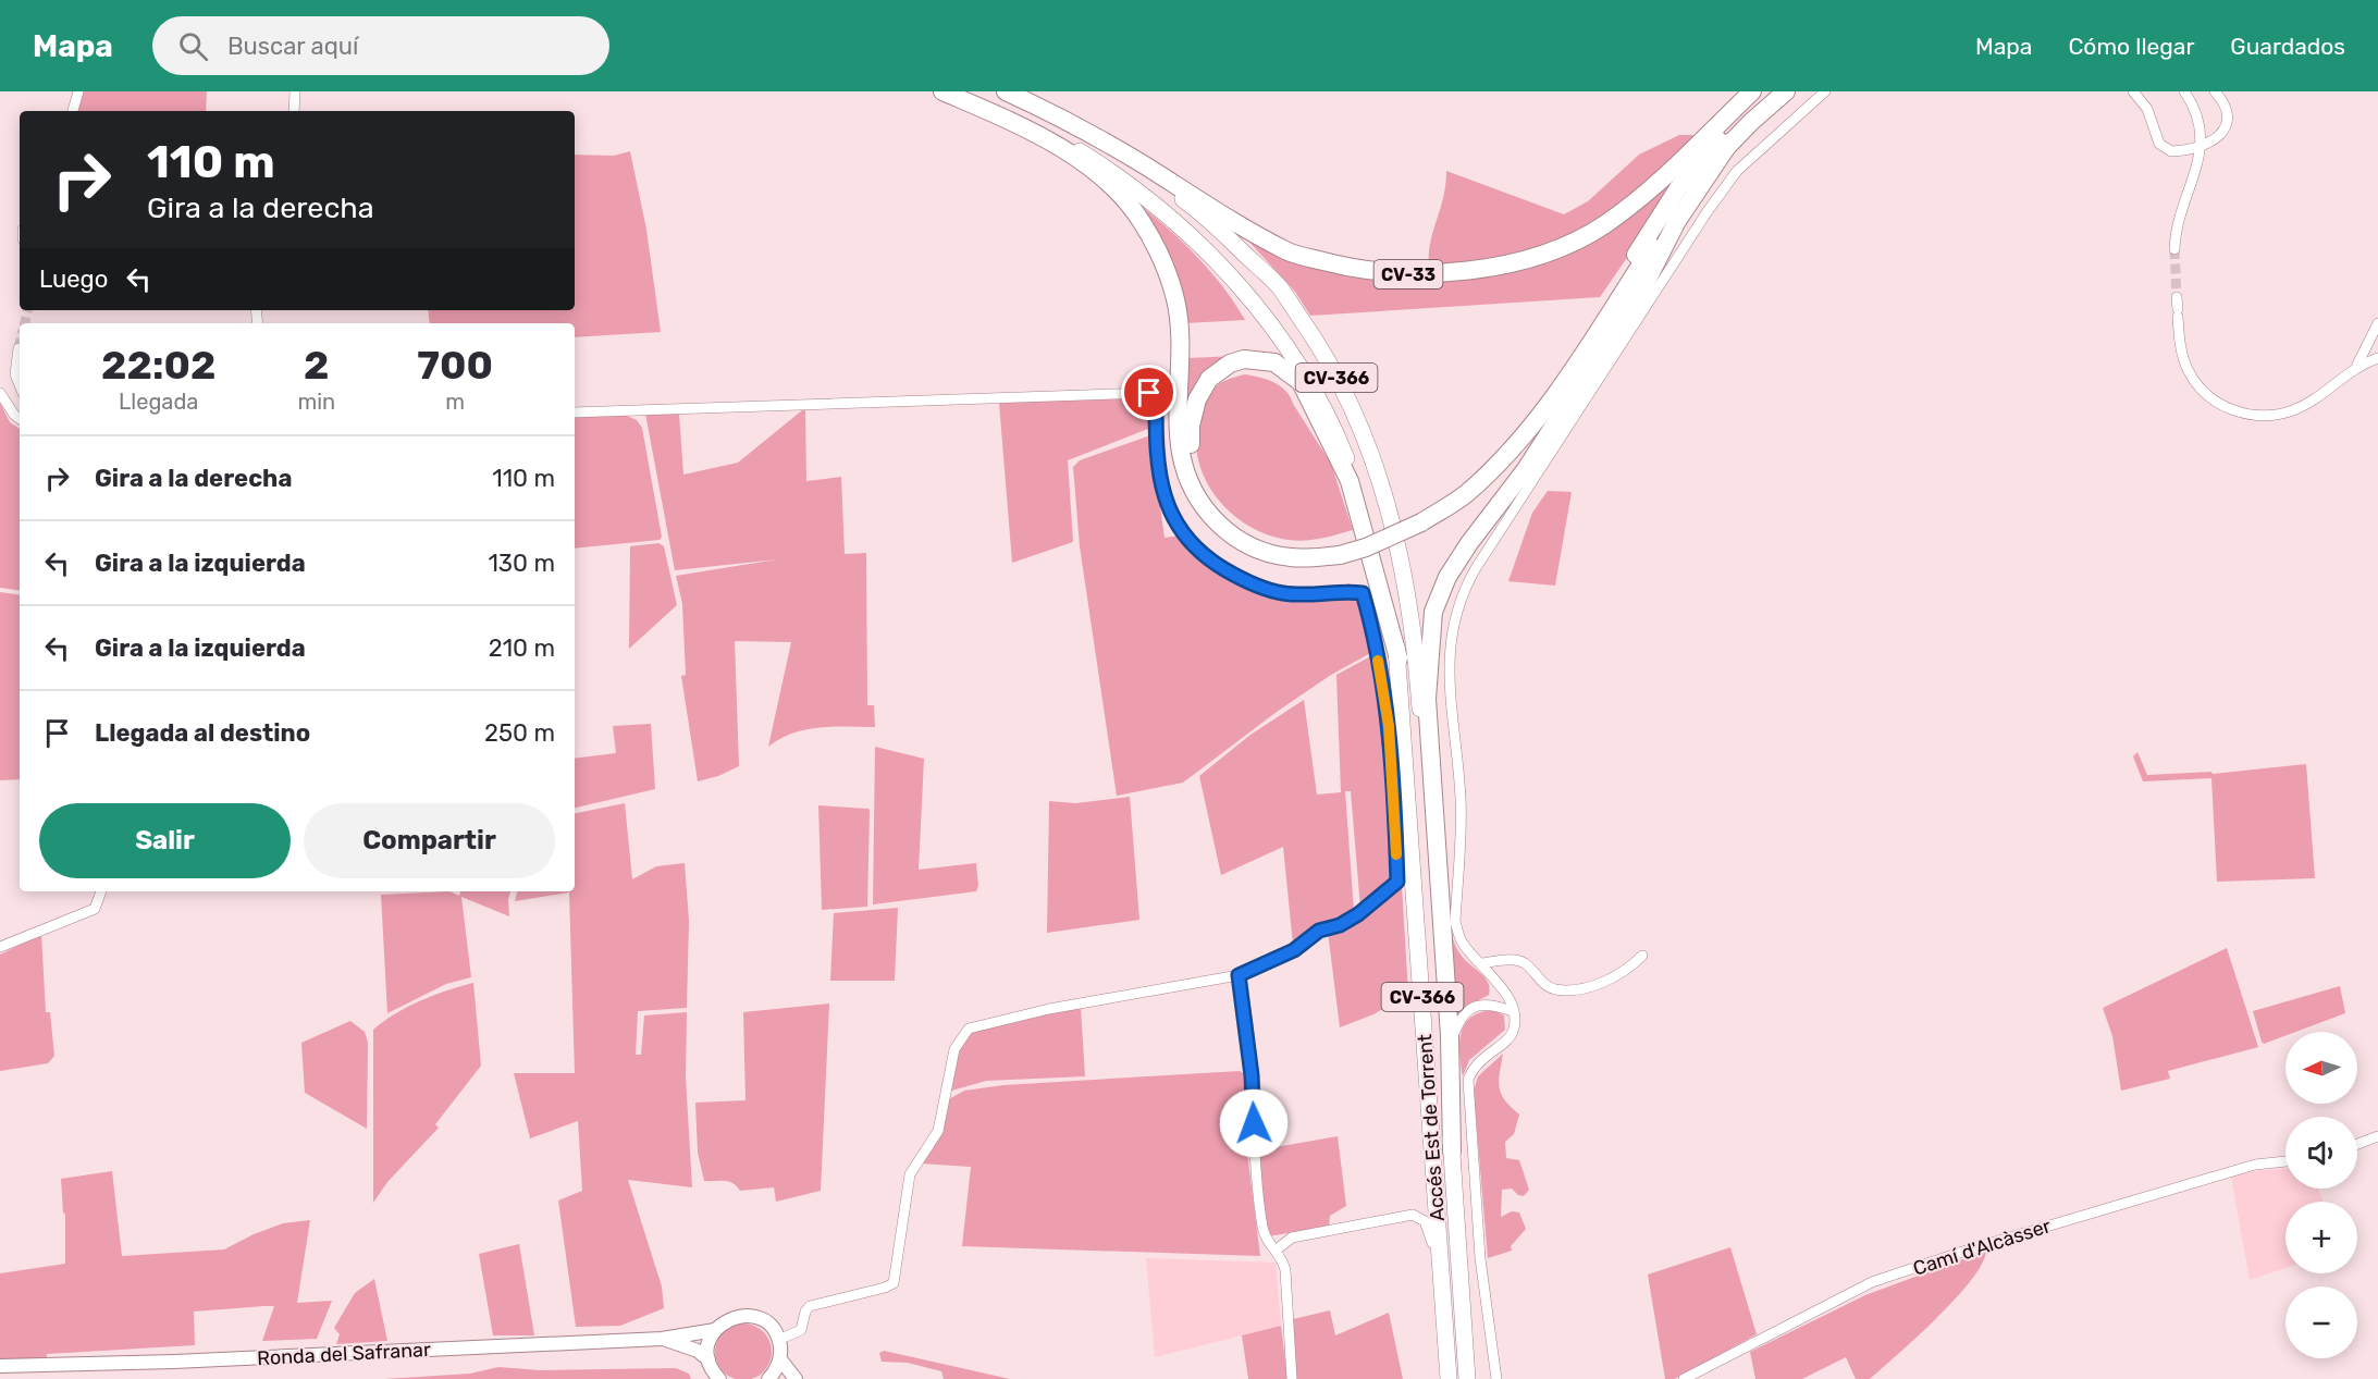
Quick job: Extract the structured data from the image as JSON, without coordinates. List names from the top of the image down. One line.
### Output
{"streets":{"highway":["CV-33"],"main road":["CV-366","Accés Est de Torrent"],"street":["Camí d'Alcàsser","Ronda del Safranar"]},"crossings":[["CV-33","Accés Est de Torrent"]],"north":"left","page":{"header":"Mapa","search":"Buscar aquí","nav":["Mapa","Cómo llegar","Guardados"],"turn":["110 m","Gira a la derecha"],"then":"Luego","eta":["22:02","Llegada","2","min","700","m"],"list":[{"name":"Gira a la derecha","value":"110 m"},{"name":"Gira a la izquierda","value":"130 m"},{"name":"Gira a la izquierda","value":"210 m"},{"name":"Llegada al destino","value":"250 m"}],"buttons":["Salir","Compartir"],"map_buttons":["+","−"]}}
